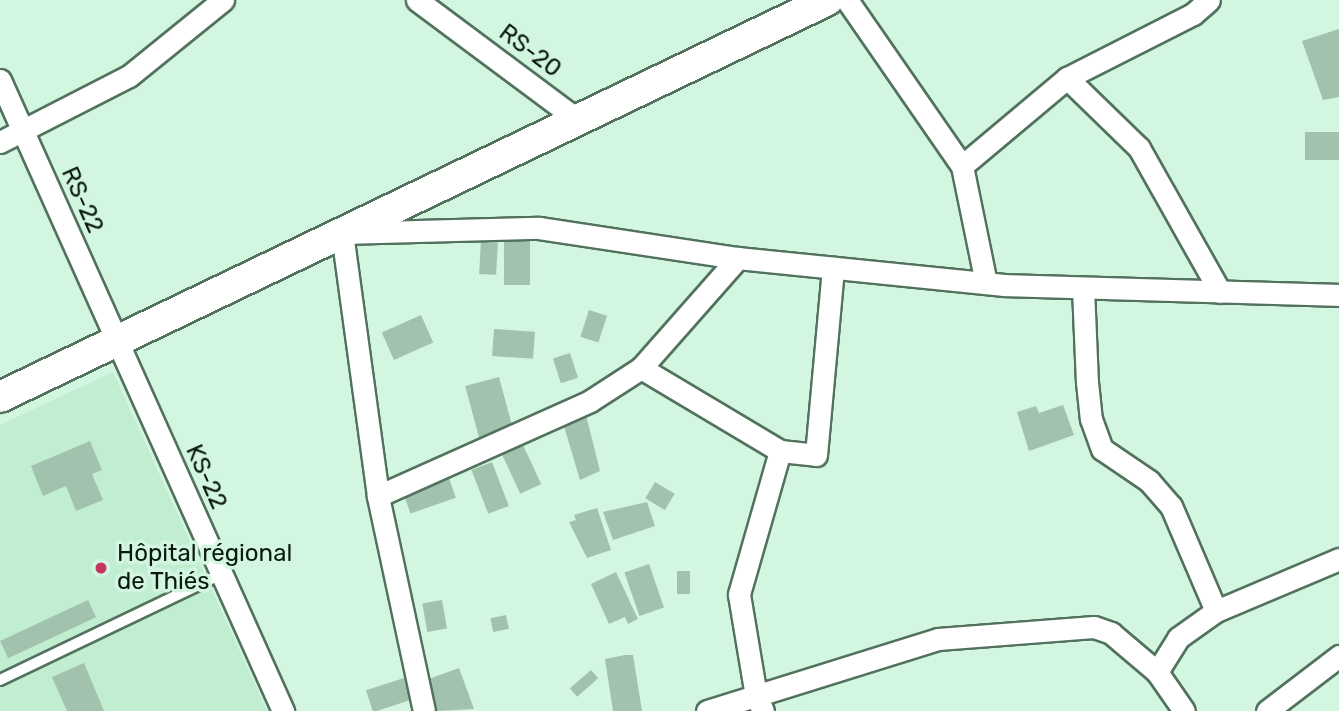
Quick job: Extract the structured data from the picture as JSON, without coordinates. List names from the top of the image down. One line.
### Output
{"streets":{"street":["RS-20","RS-22","KS-22"]},"crossings":[["RS-22","KS-22"]],"places":["Hôpital régional de Thiés"]}
